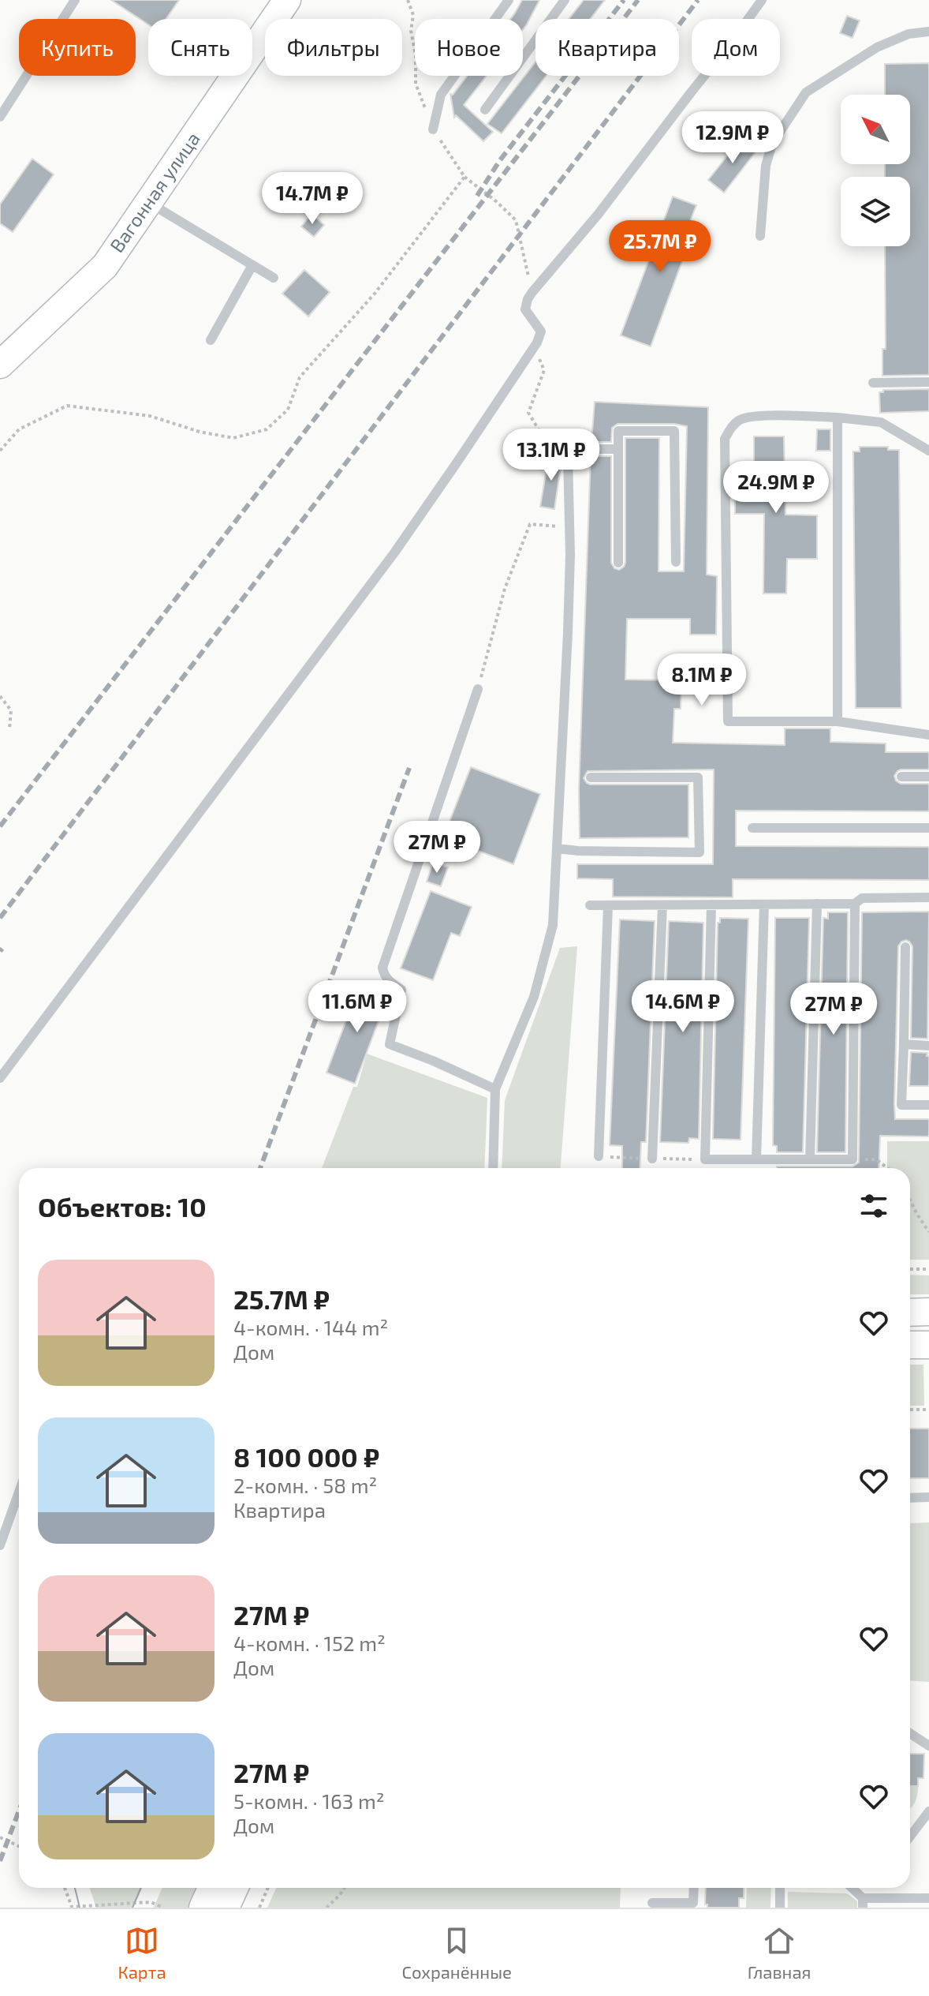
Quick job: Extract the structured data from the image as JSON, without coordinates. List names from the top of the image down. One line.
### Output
{"streets":{"street":["Вагонная улица"]},"north":"top left","page":{"chip":["Купить","Снять","Фильтры","Новое","Квартира","Дом"],"price":["12.9M ₽","14.7M ₽","25.7M ₽","13.1M ₽","24.9M ₽","8.1M ₽","27M ₽","11.6M ₽","14.6M ₽","27M ₽"],"heading":"Объектов: 10","list":[{"name":"25.7M ₽","note":"4-комн. · 144 m² · Дом"},{"name":"8 100 000 ₽","note":"2-комн. · 58 m² · Квартира"},{"name":"27M ₽","note":"4-комн. · 152 m² · Дом"},{"name":"27M ₽","note":"5-комн. · 163 m² · Дом"}],"tabs":["Карта","Сохранённые","Главная"]}}
